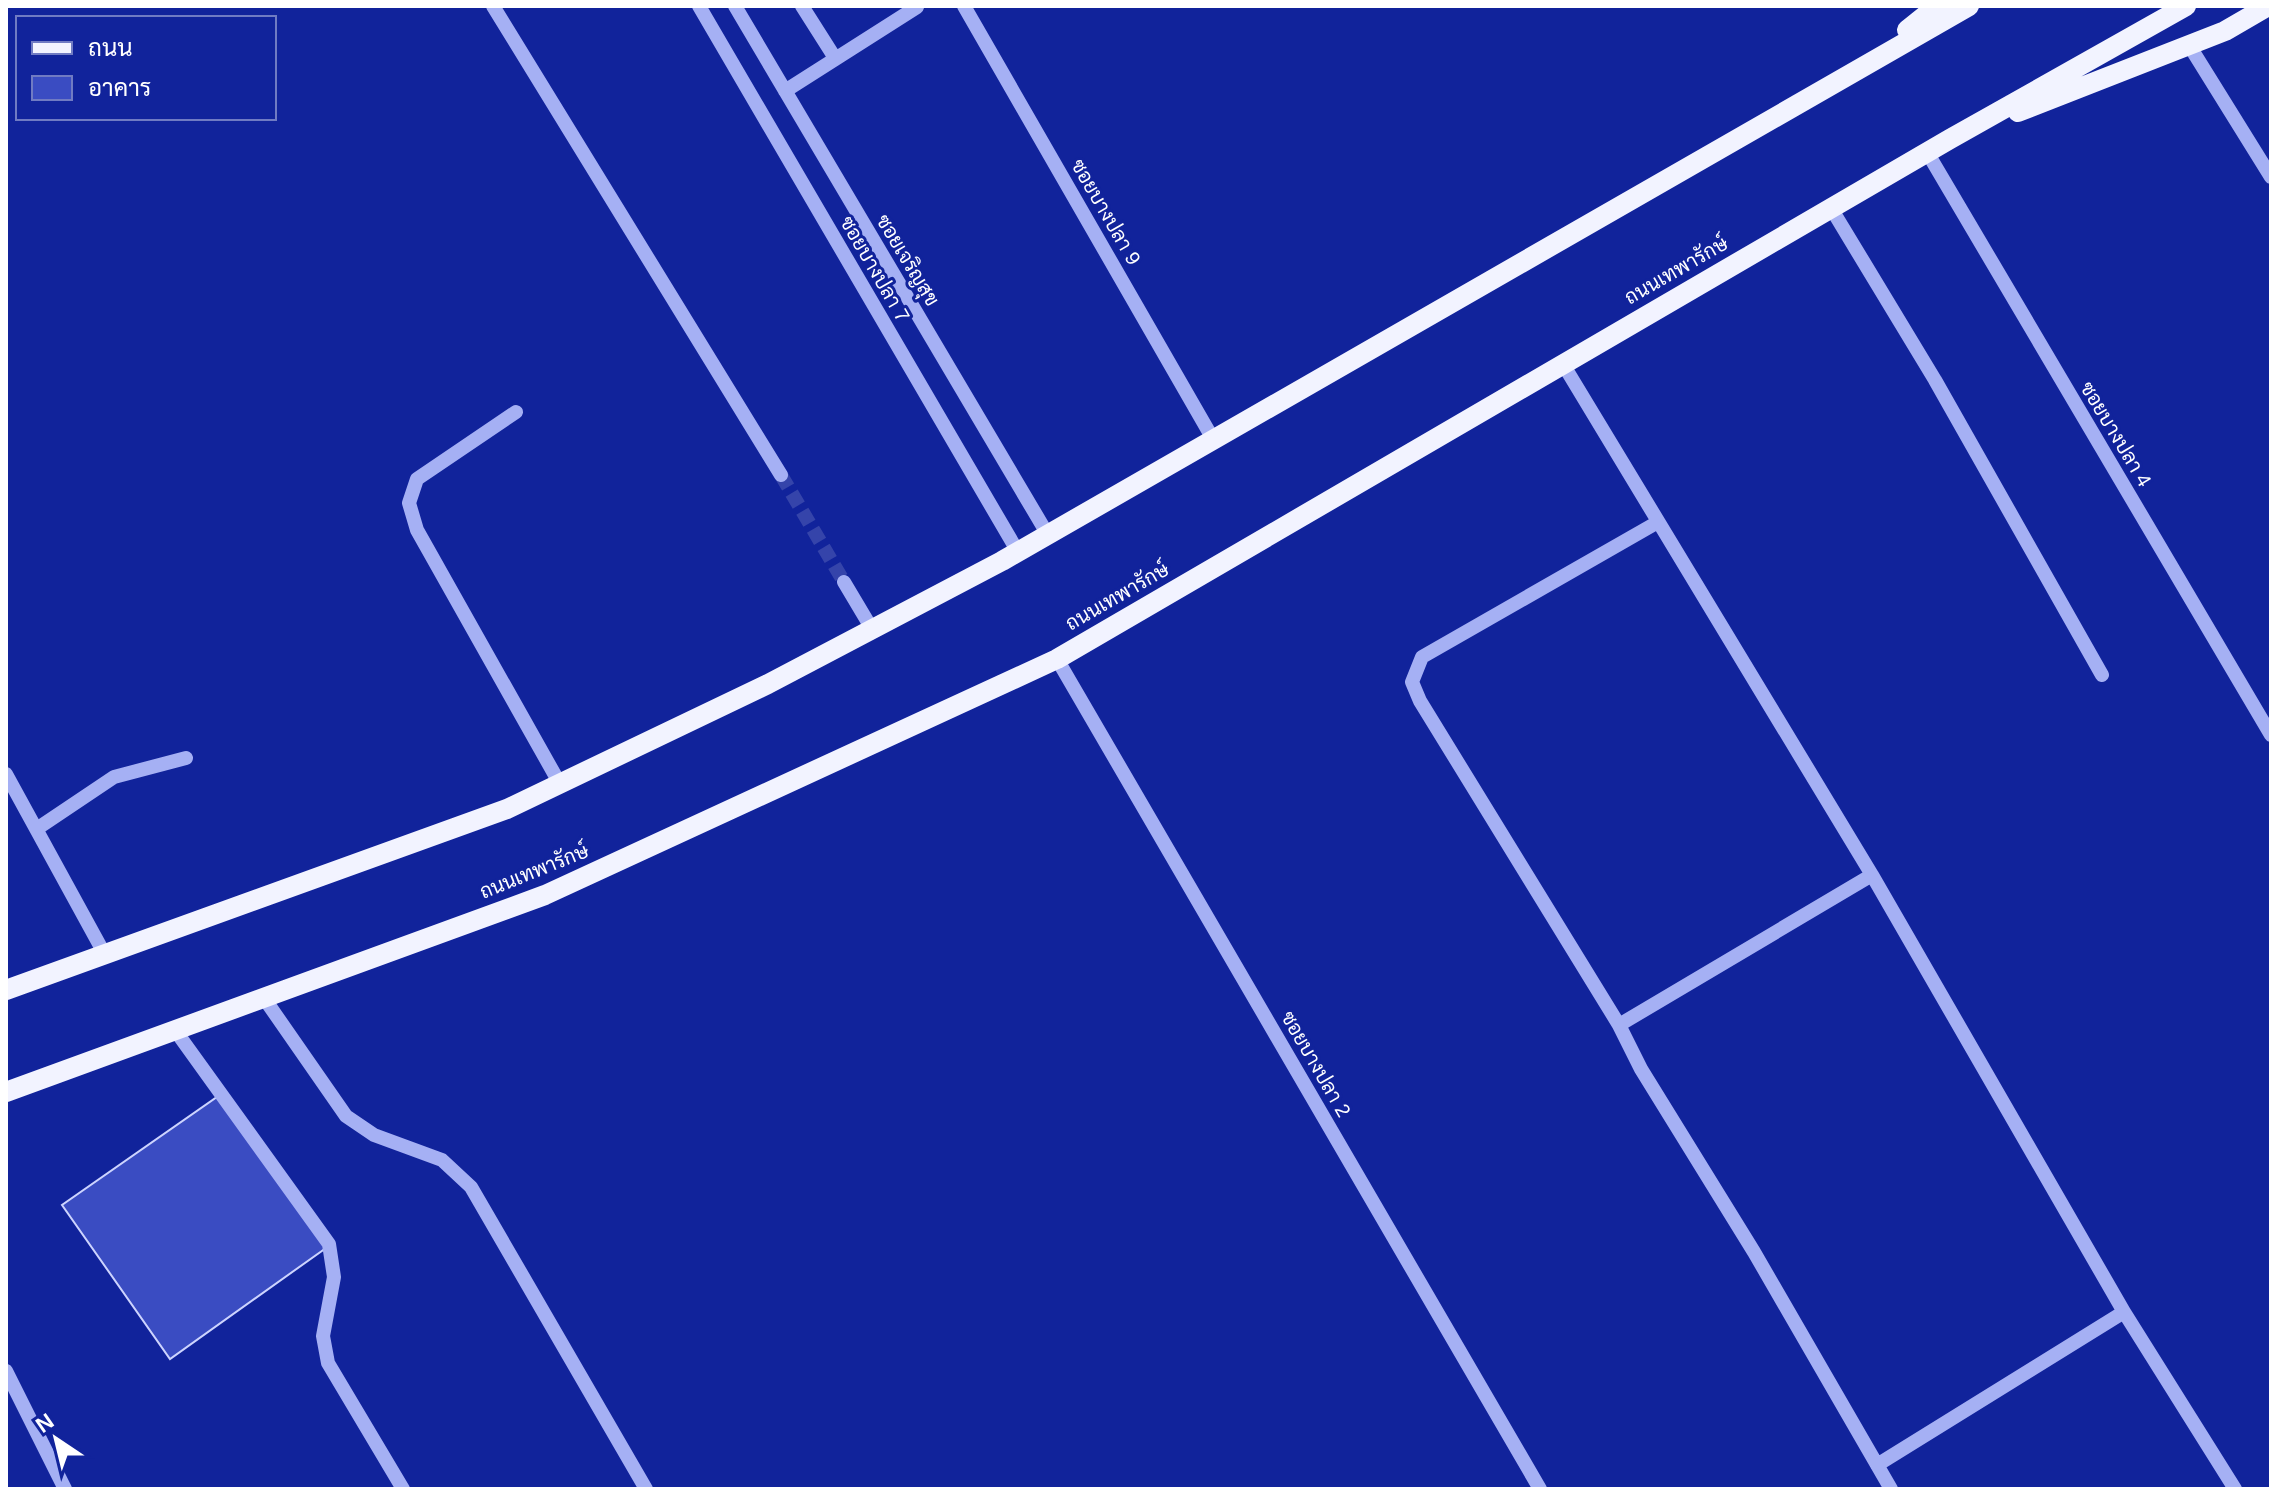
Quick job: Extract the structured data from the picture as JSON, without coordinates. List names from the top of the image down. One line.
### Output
{"streets":{"main road":["ถนนเทพารักษ์"],"street":["ซอยบางปลา 9","ซอยเจริญสุข","ซอยบางปลา 7","ซอยบางปลา 4","ซอยบางปลา 2"]},"crossings":[["ถนนเทพารักษ์","ซอยบางปลา 4"],["ถนนเทพารักษ์","ซอยบางปลา 2"]],"legend":["ถนน","อาคาร"],"north":"top left"}
